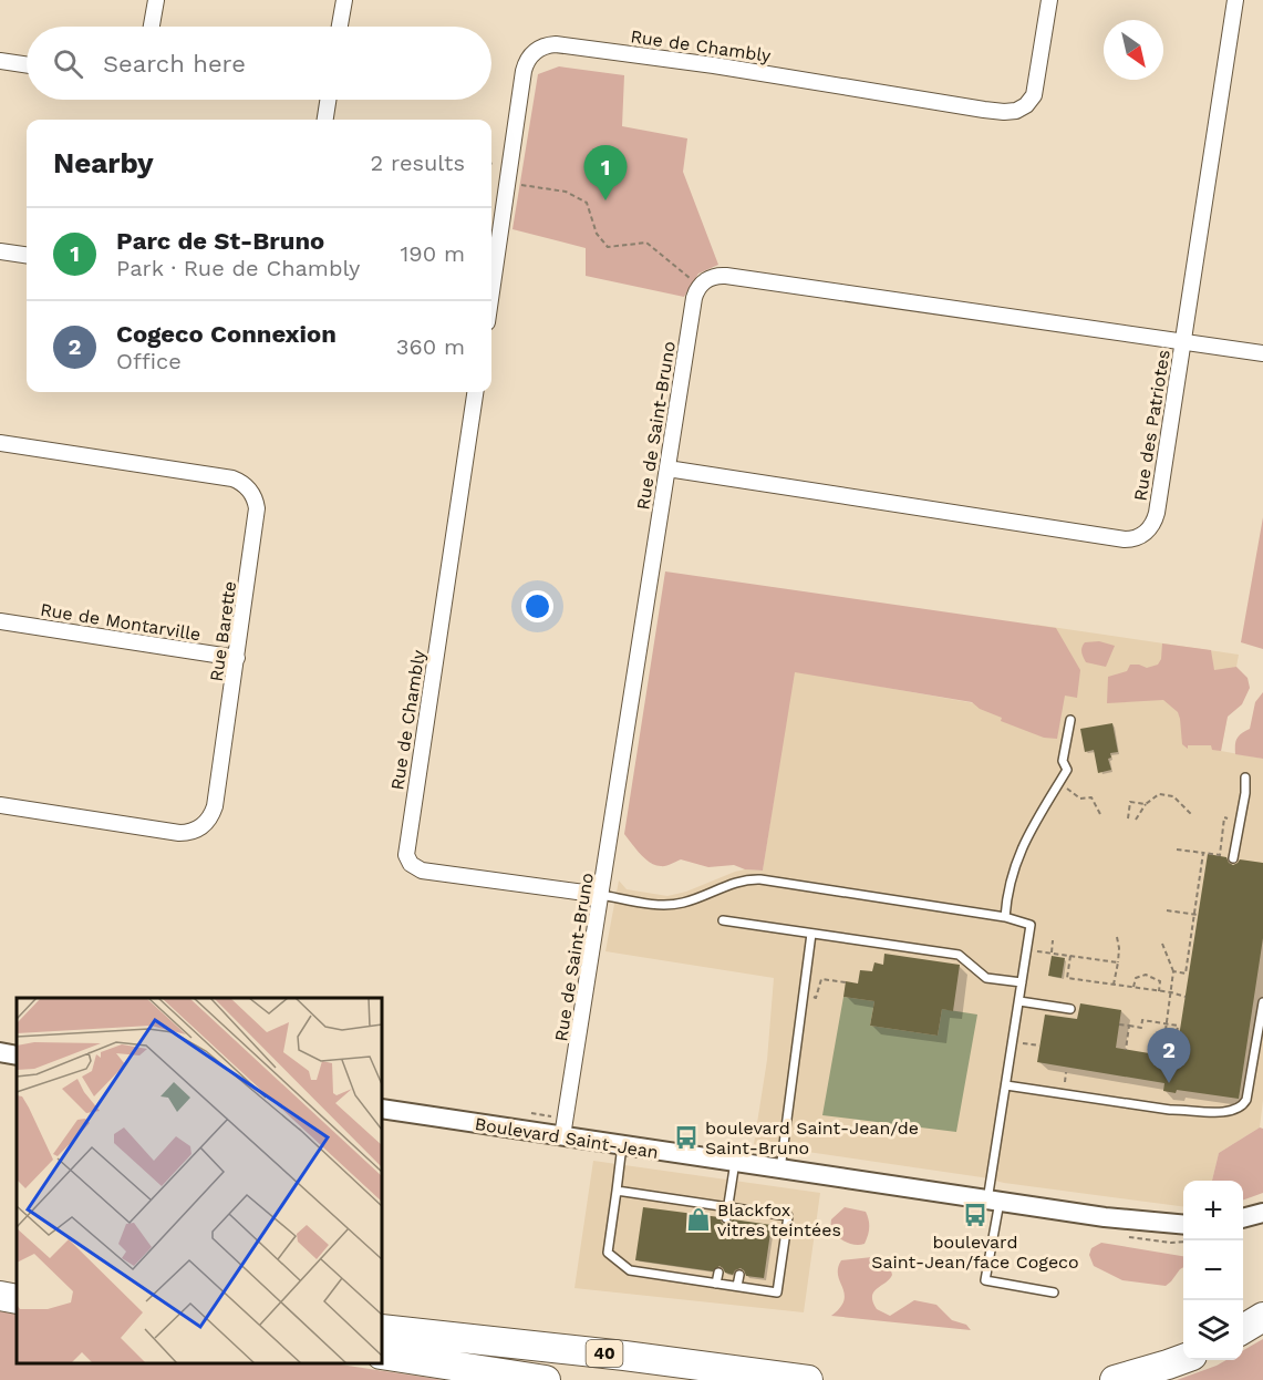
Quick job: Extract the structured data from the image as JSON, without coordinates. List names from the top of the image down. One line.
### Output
{"streets":{"highway":["40"],"street":["Rue de Chambly","Rue de Saint-Bruno","Rue des Patriotes","Rue de Montarville","Rue Barette","Boulevard Saint-Jean"]},"crossings":[["Rue de Chambly","Rue de Saint-Bruno"],["Rue de Saint-Bruno","Rue des Patriotes"],["Rue de Saint-Bruno","Boulevard Saint-Jean"],["Rue de Montarville","Rue Barette"]],"places":{"bus stop":["boulevard Saint-Jean/de Saint-Bruno","boulevard Saint-Jean/face Cogeco"],"shop":["Blackfox vitres teintées"]},"north":"bottom right","page":{"search":"Search here","heading":["Nearby","2 results"],"pins":["1","2"],"list":[{"mark":"1","name":"Parc de St-Bruno","note":"Park · Rue de Chambly","value":"190 m"},{"mark":"2","name":"Cogeco Connexion","note":"Office","value":"360 m"}],"map_buttons":["+","−"]}}
